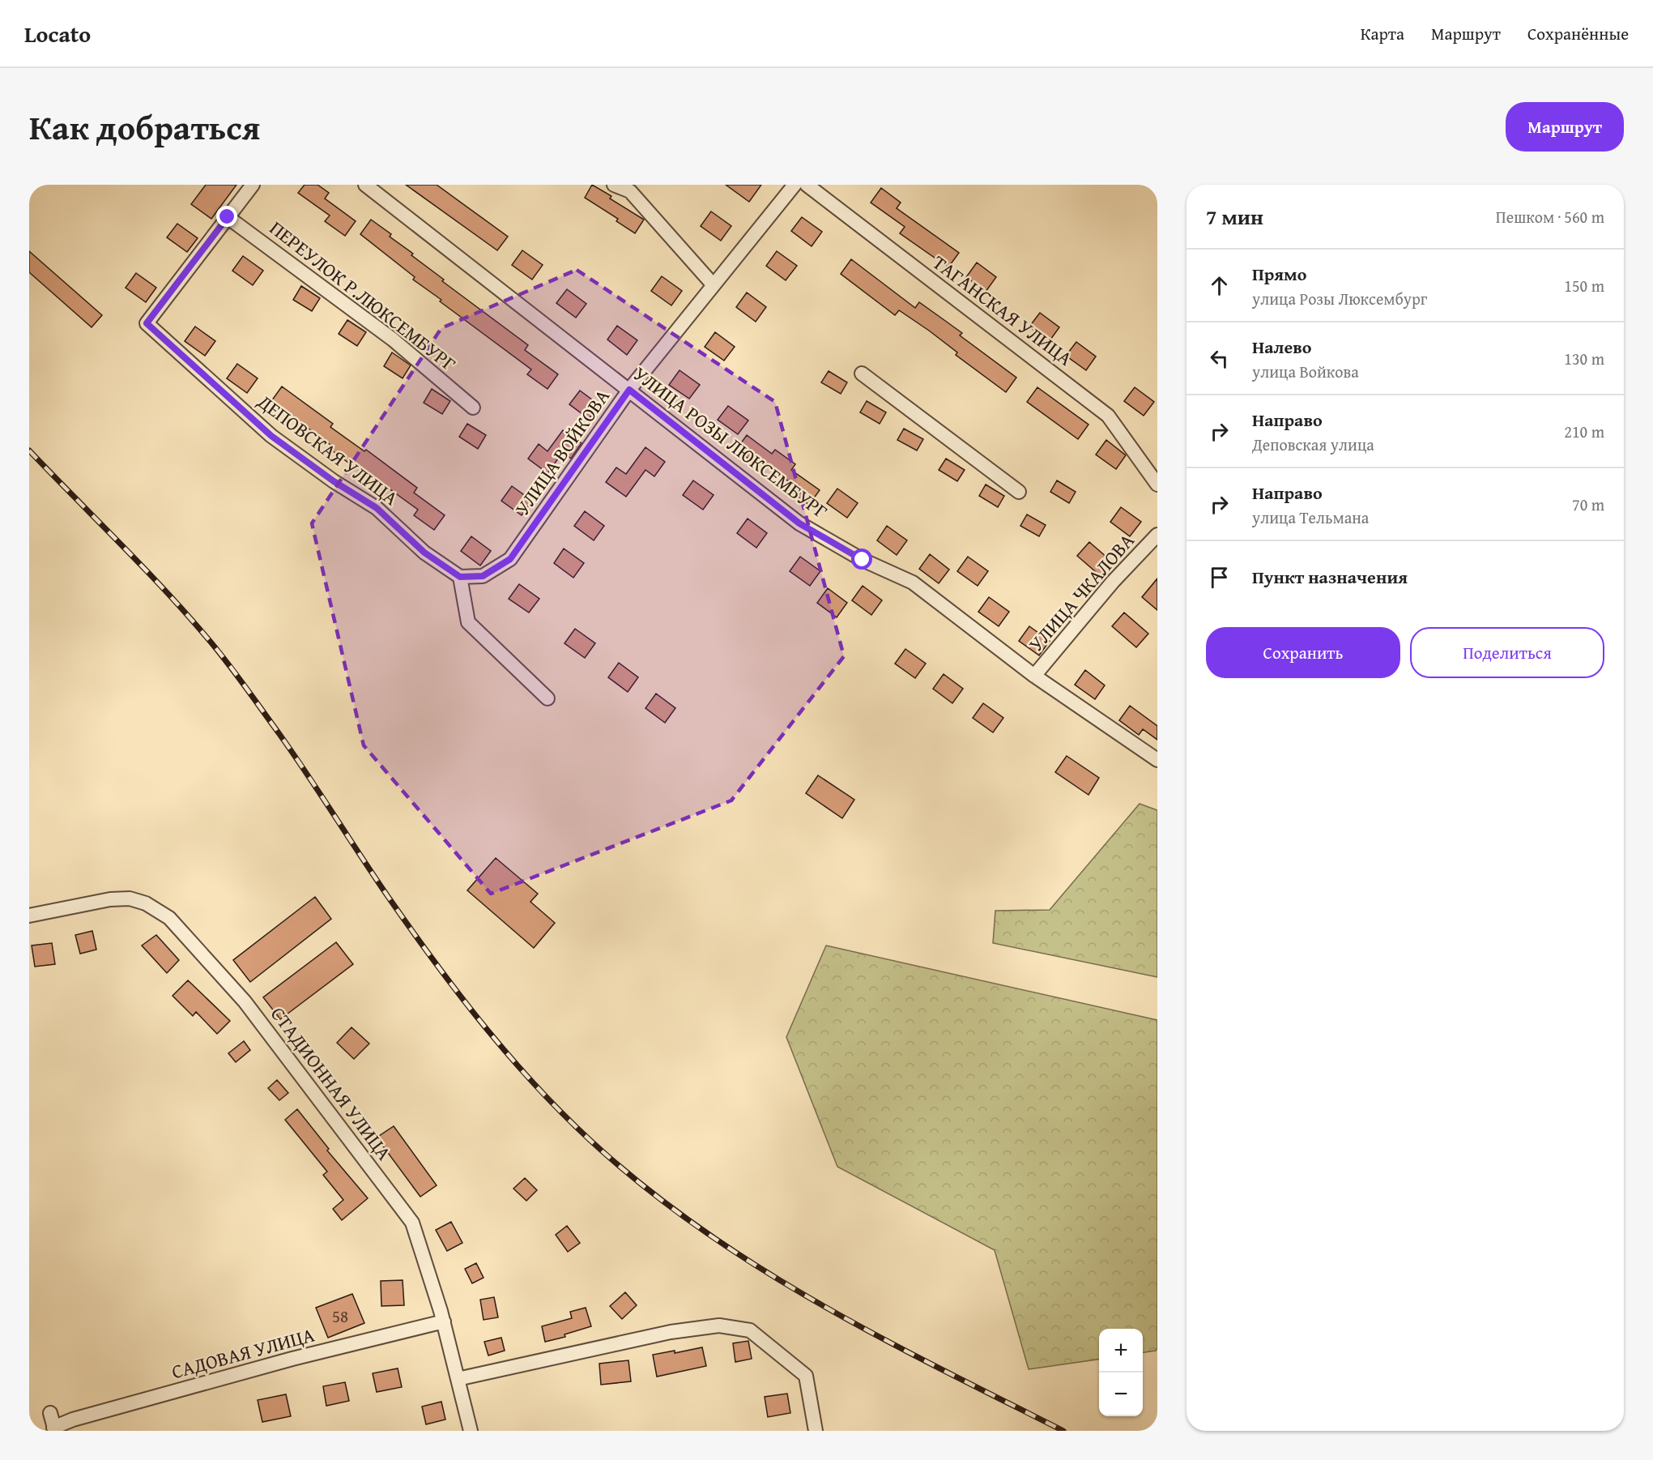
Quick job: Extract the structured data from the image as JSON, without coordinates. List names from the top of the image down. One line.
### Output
{"streets":{"street":["ПЕРЕУЛОК Р.ЛЮКСЕМБУРГ","ТАГАНСКАЯ УЛИЦА","УЛИЦА РОЗЫ ЛЮКСЕМБУРГ","ДЕПОВСКАЯ УЛИЦА","УЛИЦА ВОЙКОВА","УЛИЦА ЧКАЛОВА","СТАДИОННАЯ УЛИЦА","САДОВАЯ УЛИЦА"]},"crossings":[["ПЕРЕУЛОК Р.ЛЮКСЕМБУРГ","ДЕПОВСКАЯ УЛИЦА"],["УЛИЦА РОЗЫ ЛЮКСЕМБУРГ","УЛИЦА ВОЙКОВА"],["УЛИЦА РОЗЫ ЛЮКСЕМБУРГ","УЛИЦА ЧКАЛОВА"],["ДЕПОВСКАЯ УЛИЦА","УЛИЦА ВОЙКОВА"],["СТАДИОННАЯ УЛИЦА","САДОВАЯ УЛИЦА"]],"house_numbers":["58"],"page":{"header":"Locato","nav":["Карта","Маршрут","Сохранённые"],"title":"Как добраться","buttons":["Маршрут",["Сохранить","Поделиться"]],"heading":["7 мин","Пешком · 560 m"],"list":[["Прямо","улица Розы Люксембург","150 m"],["Налево","улица Войкова","130 m"],["Направо","Деповская улица","210 m"],["Направо","улица Тельмана","70 m"],"Пункт назначения"],"map_buttons":["+","−"]}}
